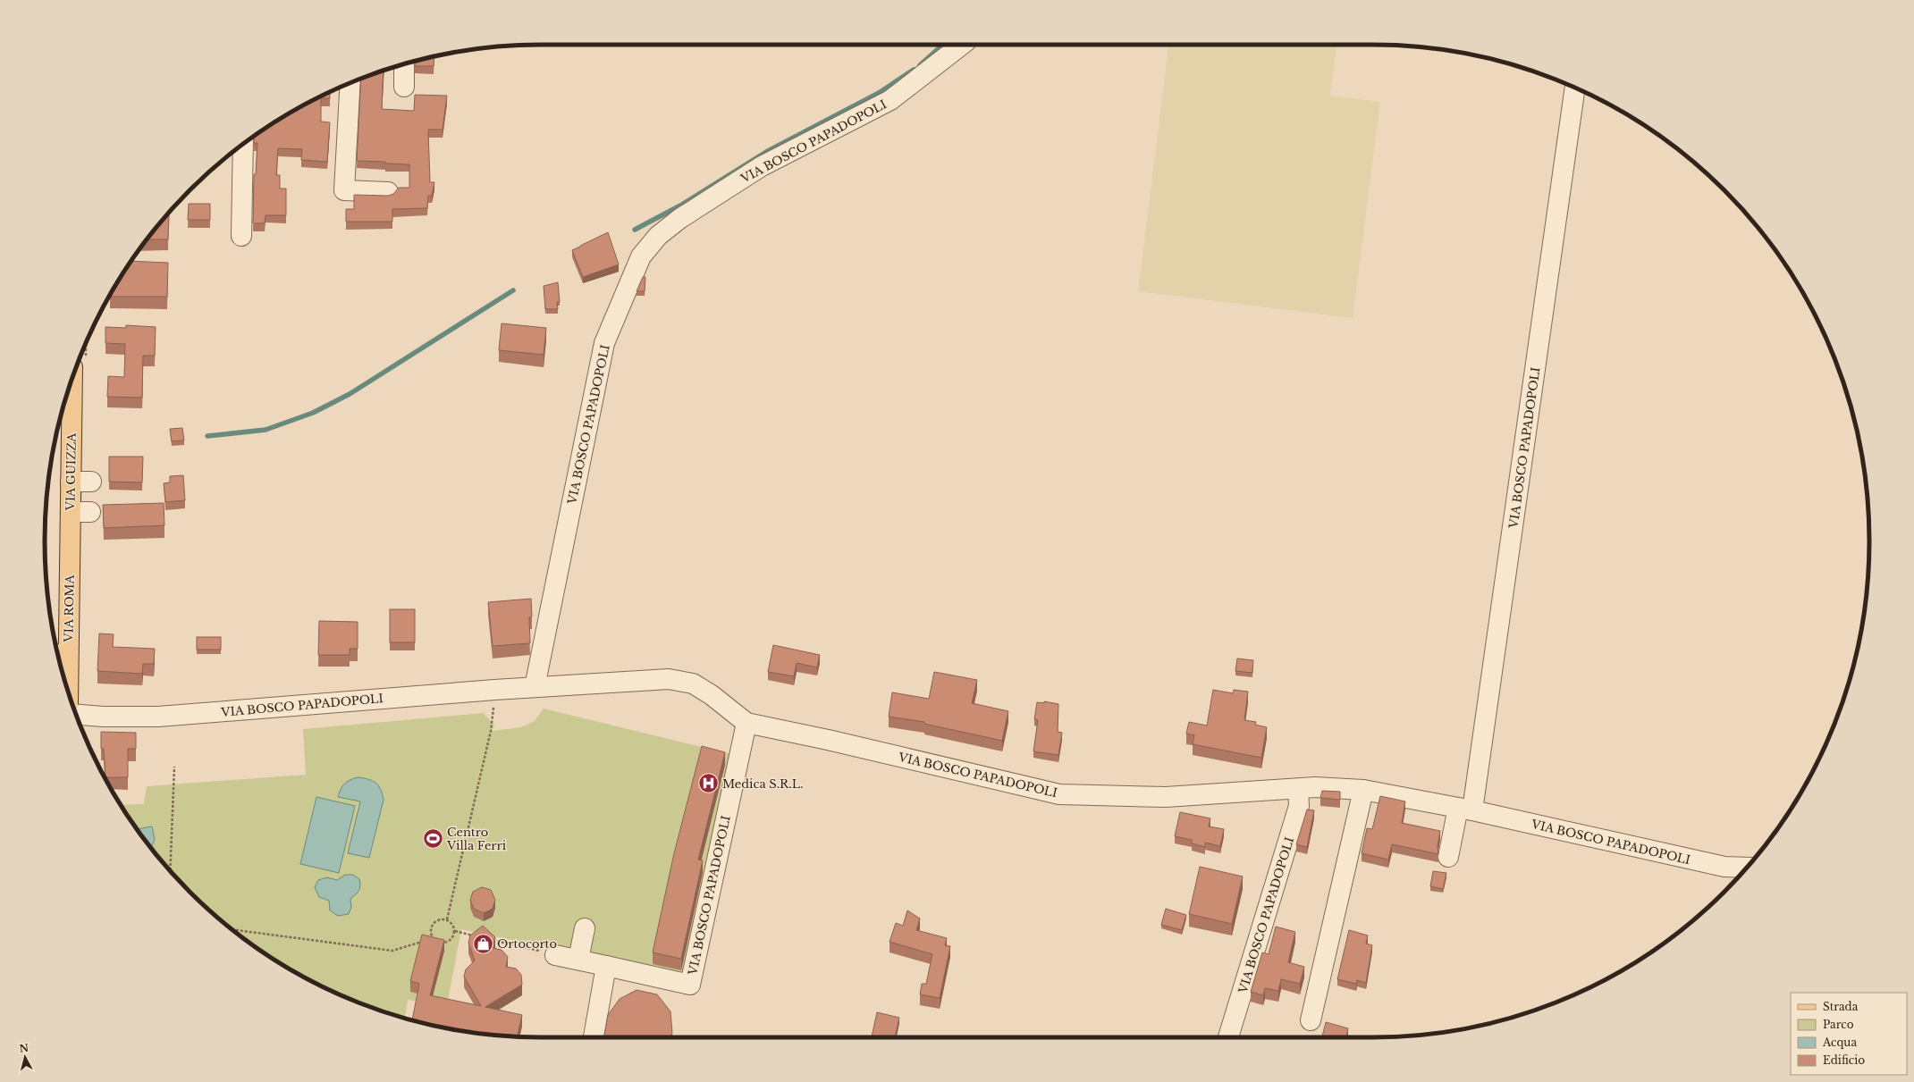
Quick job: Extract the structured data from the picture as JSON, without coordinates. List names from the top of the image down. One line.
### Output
{"streets":{"main road":["VIA GUIZZA","VIA ROMA"],"street":["VIA BOSCO PAPADOPOLI"]},"crossings":[["VIA GUIZZA","VIA ROMA"]],"places":{"hospital":["Medica S.R.L."],"sports":["Centro Villa Ferri"],"shop":["Ortocorto"]},"legend":["Strada","Parco","Acqua","Edificio"],"north":"top"}
